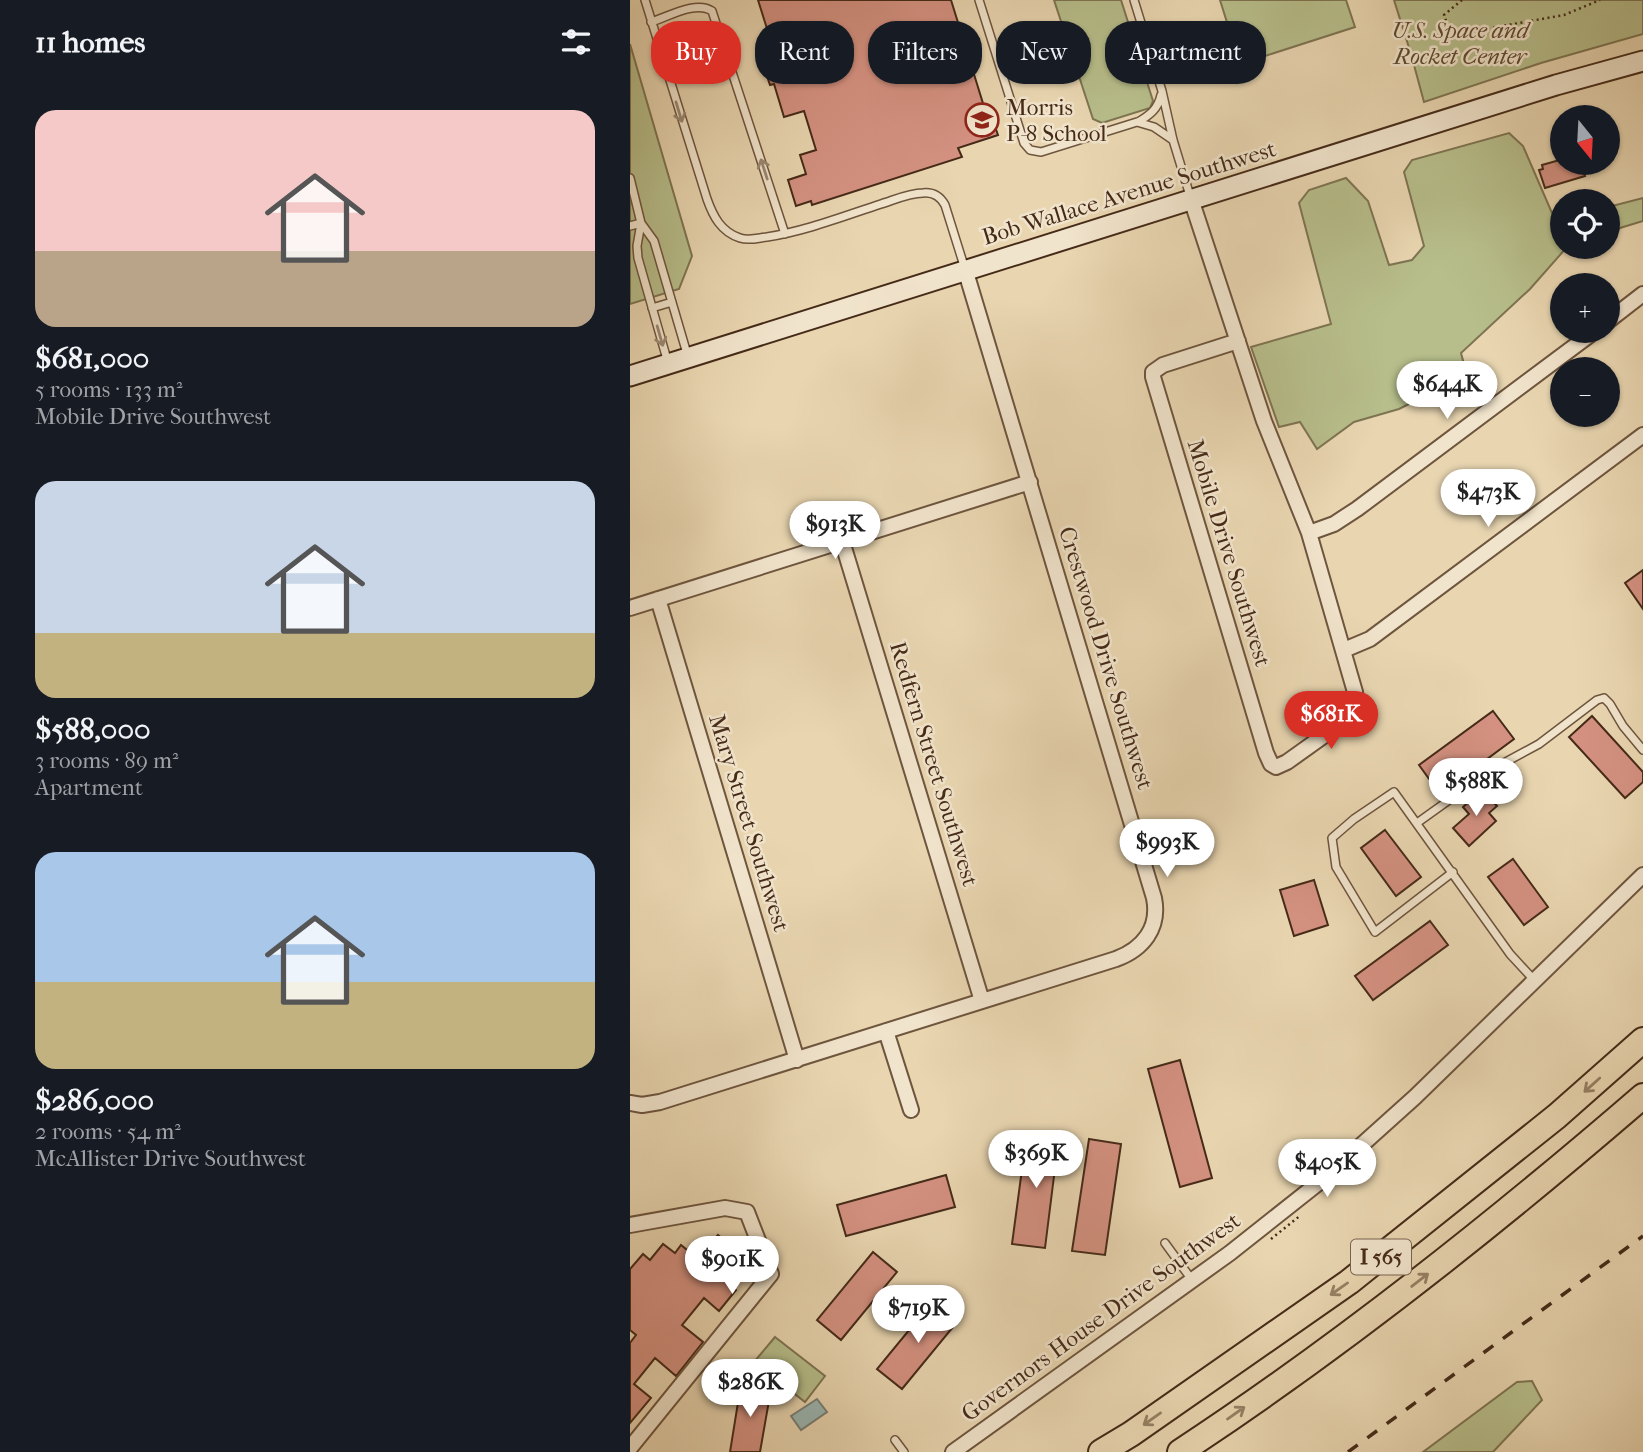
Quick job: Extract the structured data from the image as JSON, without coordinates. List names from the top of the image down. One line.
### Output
{"streets":{"highway":["I 565"],"main road":["Bob Wallace Avenue Southwest"],"street":["Mobile Drive Southwest","Crestwood Drive Southwest","Redfern Street Southwest","Mary Street Southwest","Governors House Drive Southwest"]},"crossings":[["Bob Wallace Avenue Southwest","Mobile Drive Southwest"],["Bob Wallace Avenue Southwest","Crestwood Drive Southwest"],["Crestwood Drive Southwest","Redfern Street Southwest"],["Crestwood Drive Southwest","Mary Street Southwest"]],"parks":["U.S. Space and Rocket Center"],"places":{"school or university":["Morris P-8 School"]},"north":"bottom","page":{"heading":"11 homes","chip":["Buy","Rent","Filters","New","Apartment"],"list":[{"name":"$681,000","note":"5 rooms · 133 m² · Mobile Drive Southwest"},{"name":"$588,000","note":"3 rooms · 89 m² · Apartment"},{"name":"$286,000","note":"2 rooms · 54 m² · McAllister Drive Southwest"}],"map_buttons":["+","−"],"price":["$644K","$473K","$913K","$681K","$588K","$993K","$369K","$405K","$901K","$719K","$286K"]}}
